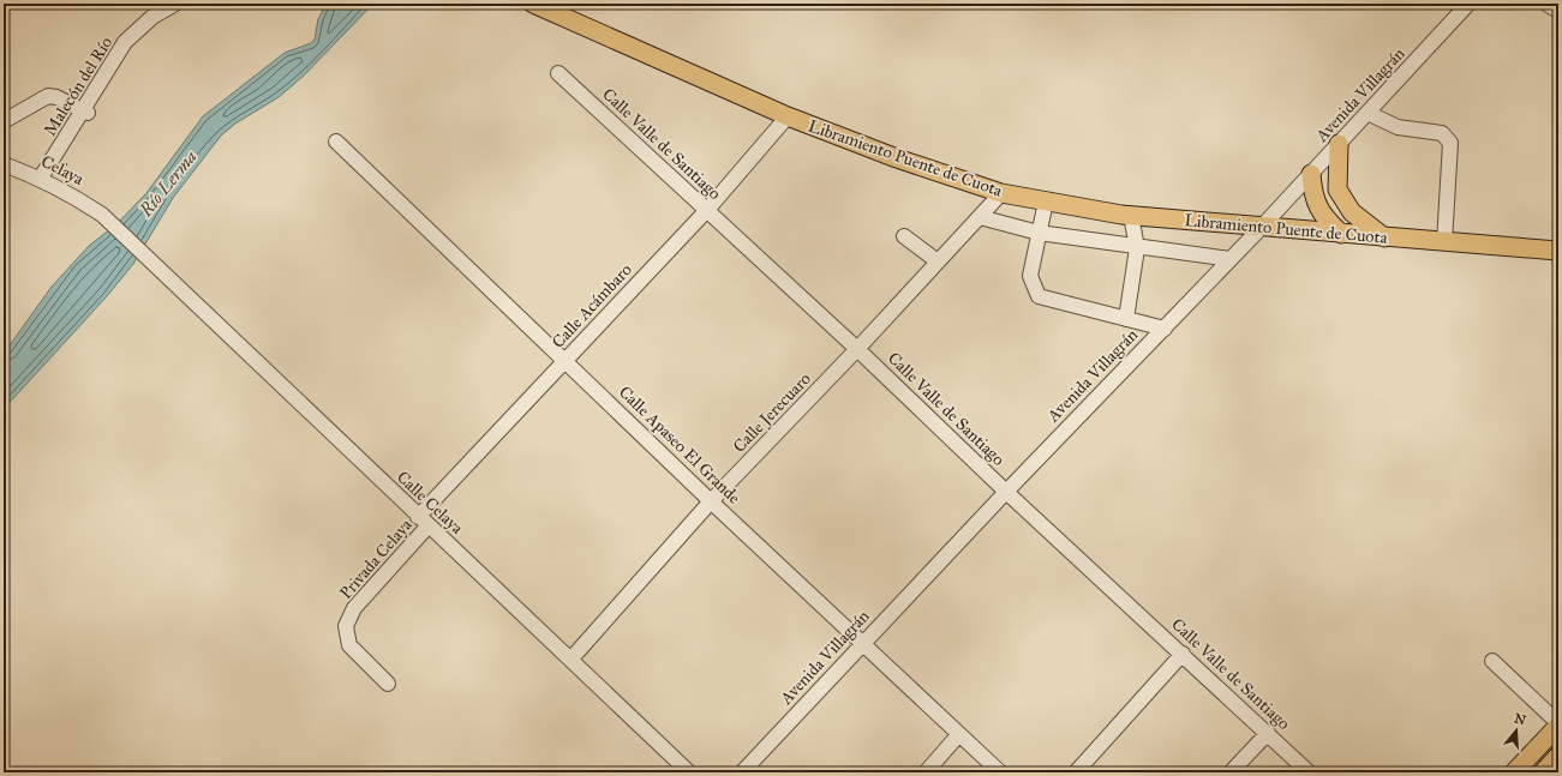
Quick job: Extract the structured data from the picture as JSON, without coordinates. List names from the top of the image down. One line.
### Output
{"streets":{"main road":["Libramiento Puente de Cuota"],"street":["Malecón del Río","Avenida Villagrán","Calle Valle de Santiago","Celaya","Calle Acámbaro","Calle Jerecuaro","Calle Apaseo El Grande","Calle Celaya","Privada Celaya"]},"crossings":[["Malecón del Río","Celaya"],["Avenida Villagrán","Calle Valle de Santiago"],["Avenida Villagrán","Libramiento Puente de Cuota"],["Avenida Villagrán","Calle Apaseo El Grande"],["Calle Valle de Santiago","Calle Acámbaro"],["Calle Valle de Santiago","Calle Jerecuaro"],["Libramiento Puente de Cuota","Calle Acámbaro"],["Libramiento Puente de Cuota","Calle Jerecuaro"],["Celaya","Calle Celaya"],["Calle Acámbaro","Calle Apaseo El Grande"],["Calle Acámbaro","Calle Celaya"],["Calle Acámbaro","Privada Celaya"],["Calle Jerecuaro","Calle Apaseo El Grande"],["Calle Jerecuaro","Calle Celaya"],["Calle Celaya","Privada Celaya"]],"water":["Río Lerma"],"north":"top"}
